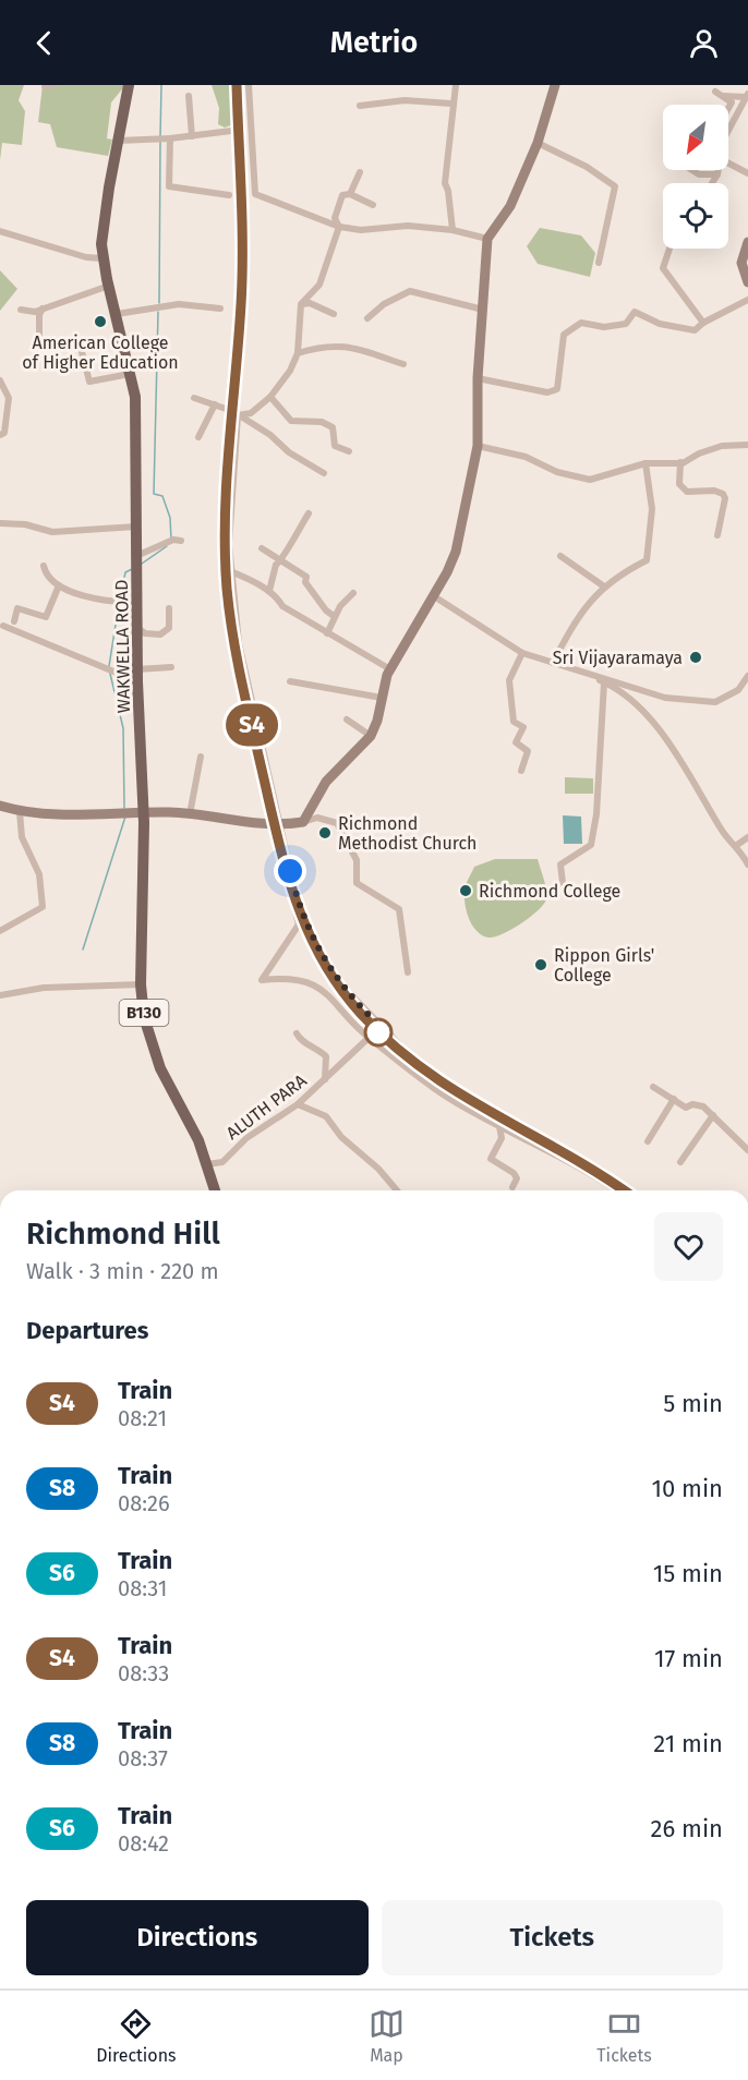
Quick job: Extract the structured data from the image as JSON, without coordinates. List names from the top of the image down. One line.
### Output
{"streets":{"main road":["WAKWELLA ROAD","B130"],"street":["ALUTH PARA"]},"crossings":[["WAKWELLA ROAD","ALUTH PARA"]],"places":["American College of Higher Education","Sri Vijayaramaya","Richmond Methodist Church","Richmond College","Rippon Girls' College"],"north":"bottom left","page":{"header":"Metrio","on_map":"S4","heading":[["Richmond Hill","Walk · 3 min · 220 m"],"Departures"],"list":[{"mark":"S4","name":"Train","note":"08:21","value":"5 min"},{"mark":"S8","name":"Train","note":"08:26","value":"10 min"},{"mark":"S6","name":"Train","note":"08:31","value":"15 min"},{"mark":"S4","name":"Train","note":"08:33","value":"17 min"},{"mark":"S8","name":"Train","note":"08:37","value":"21 min"},{"mark":"S6","name":"Train","note":"08:42","value":"26 min"}],"buttons":["Directions","Tickets"],"tabs":["Directions","Map","Tickets"]}}
